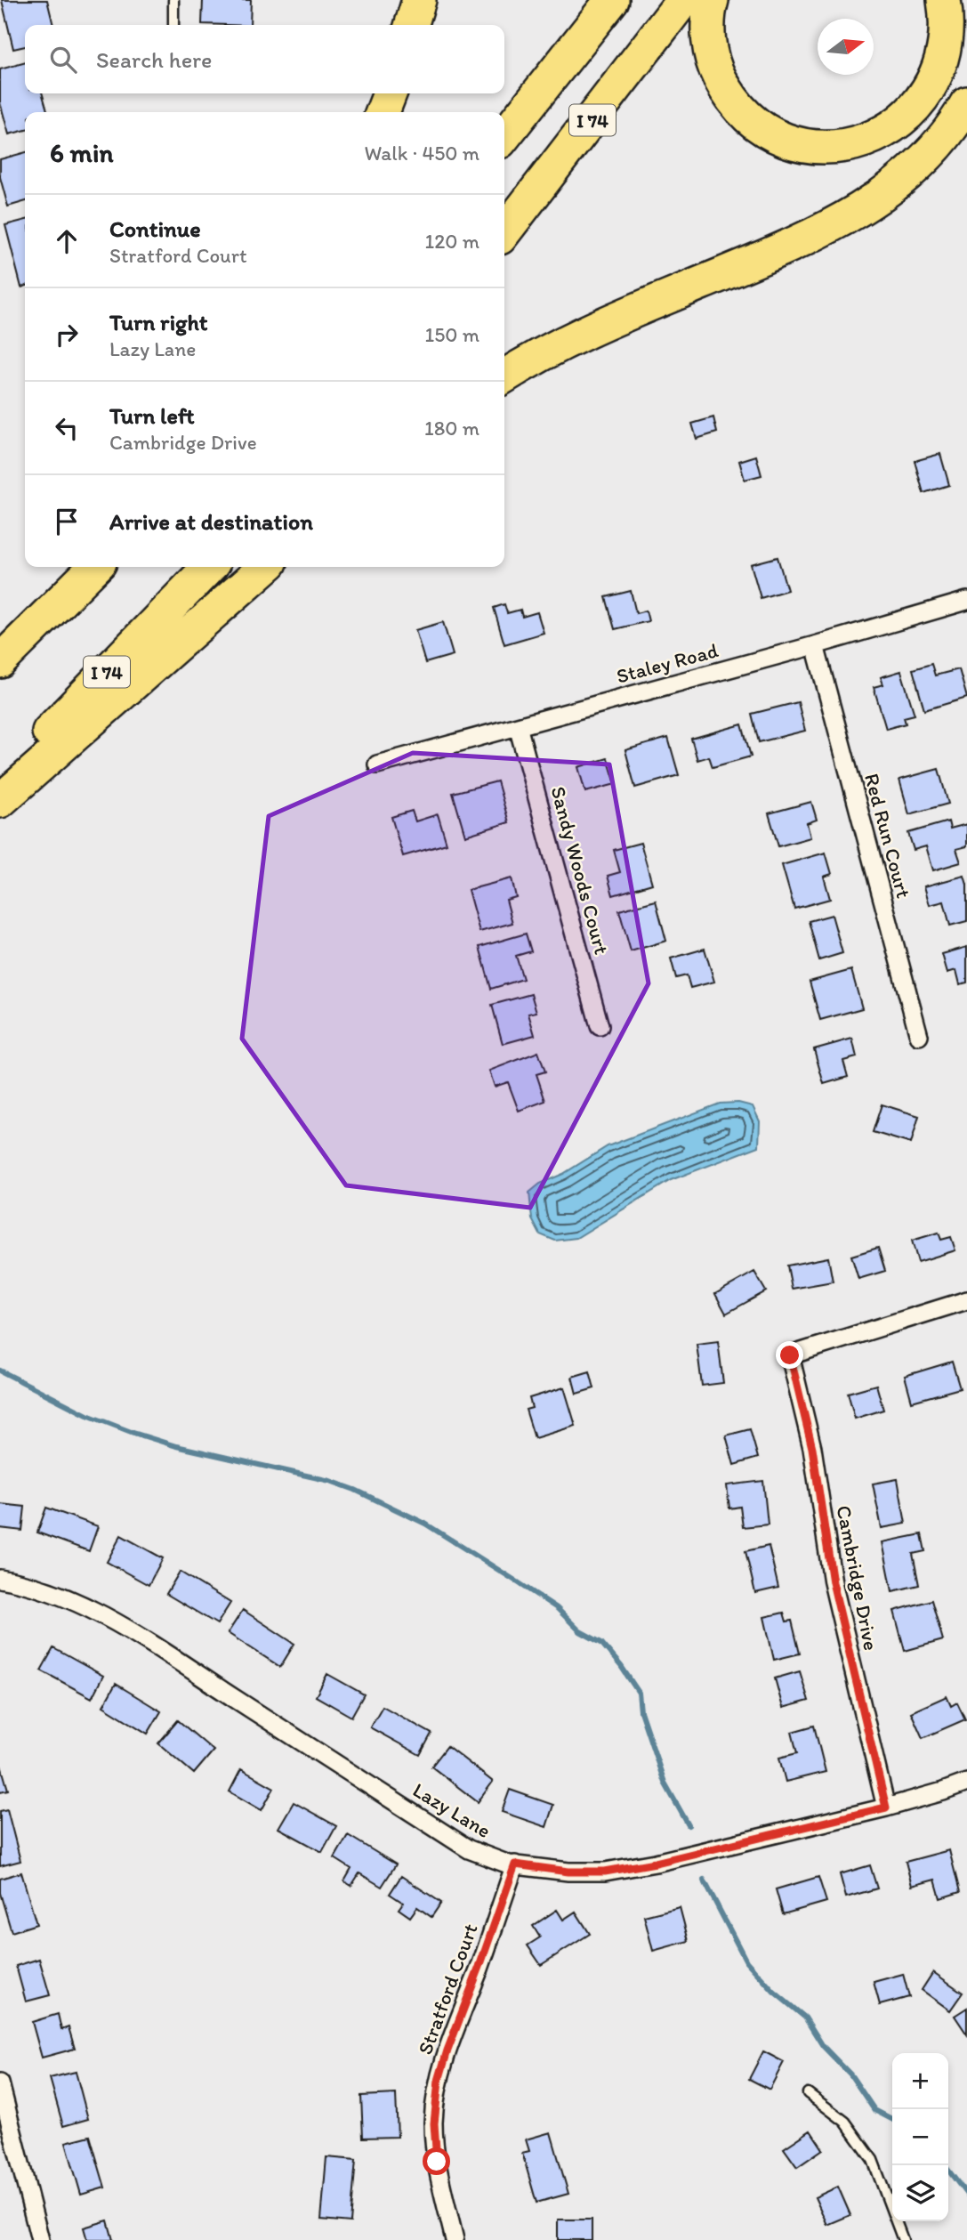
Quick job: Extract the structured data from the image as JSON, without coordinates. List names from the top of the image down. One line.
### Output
{"streets":{"highway":["I 74"],"street":["Staley Road","Red Run Court","Sandy Woods Court","Cambridge Drive","Lazy Lane","Stratford Court"]},"crossings":[["Staley Road","Red Run Court"],["Staley Road","Sandy Woods Court"],["Cambridge Drive","Lazy Lane"],["Lazy Lane","Stratford Court"]],"north":"right","page":{"search":"Search here","heading":["6 min","Walk · 450 m"],"list":[["Continue","Stratford Court","120 m"],["Turn right","Lazy Lane","150 m"],["Turn left","Cambridge Drive","180 m"],"Arrive at destination"],"map_buttons":["+","−"]}}
